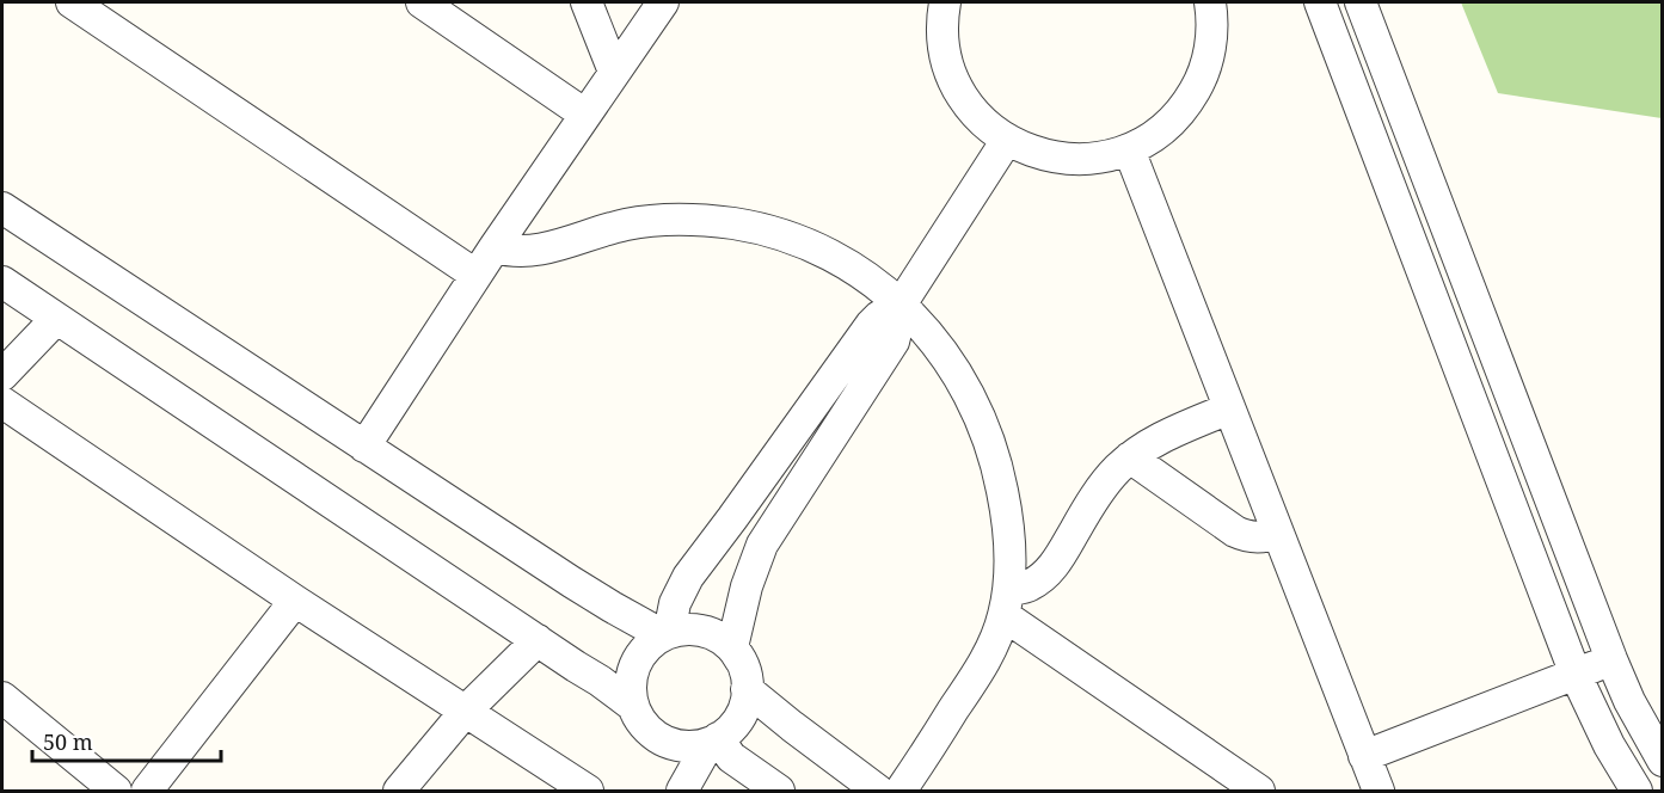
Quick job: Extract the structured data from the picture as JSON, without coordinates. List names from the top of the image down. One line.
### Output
{"scale_bar":"50 m"}
